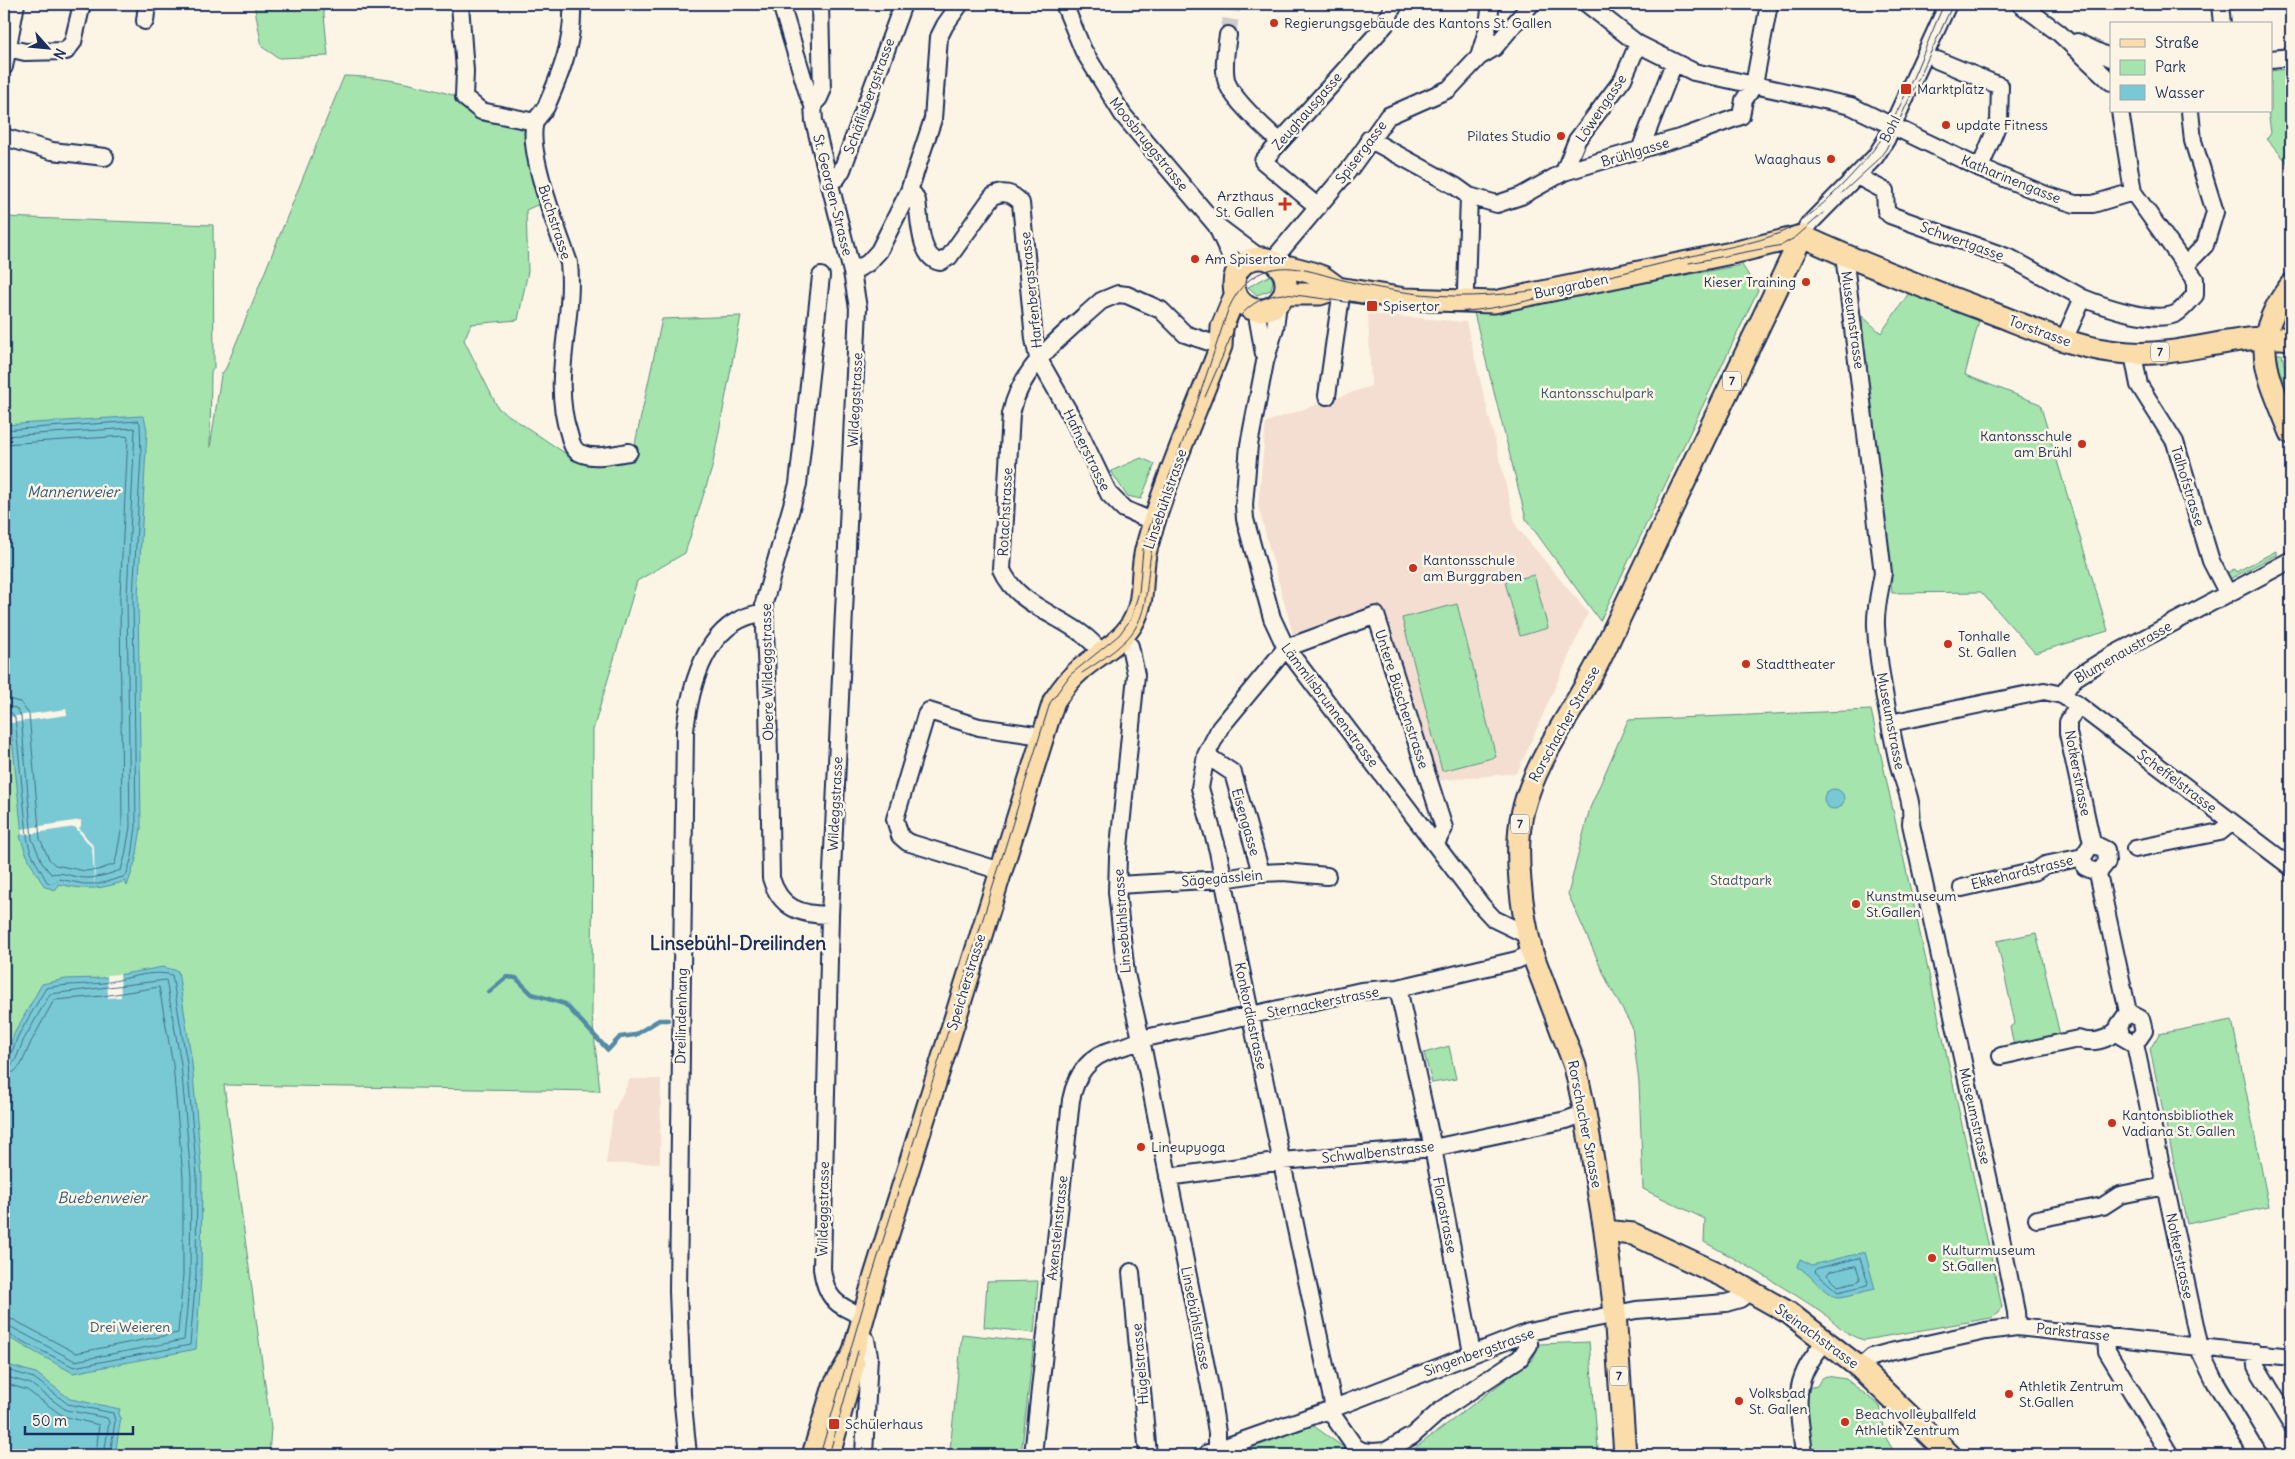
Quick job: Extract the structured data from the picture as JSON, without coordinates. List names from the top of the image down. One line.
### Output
{"streets":{"main road":["Burggraben","Torstrasse","7","Linsebühlstrasse","Rorschacher Strasse","Speicherstrasse","Steinachstrasse"],"street":["Schäflisbergstrasse","Löwengasse","Zeughausgasse","Bohl","Moosbruggstrasse","Spisergasse","Brühlgasse","Katharinengasse","St. Georgen-Strasse","Buchstrasse","Schwertgasse","Harfenbergstrasse","Museumstrasse","Wildeggstrasse","Hafnerstrasse","Talhofstrasse","Rotachstrasse","Blumenaustrasse","Obere Wildeggstrasse","Untere Büschenstrasse","Lämmlisbrunnenstrasse","Notkerstrasse","Scheffelstrasse","Eisengasse","Ekkehardstrasse","Sägegässlein","Sternackerstrasse","Dreilindenhang","Konkordiastrasse","Schwalbenstrasse","Florastrasse","Axensteinstrasse","Parkstrasse","Singenbergstrasse","Hügelstrasse"]},"crossings":[["Schäflisbergstrasse","St. Georgen-Strasse"],["Löwengasse","Brühlgasse"],["Zeughausgasse","Spisergasse"],["Bohl","Katharinengasse"],["Bohl","Schwertgasse"],["Bohl","Burggraben"],["Bohl","Torstrasse"],["Bohl","Rorschacher Strasse"],["Moosbruggstrasse","Spisergasse"],["Moosbruggstrasse","Burggraben"],["Moosbruggstrasse","Linsebühlstrasse"],["Moosbruggstrasse","Lämmlisbrunnenstrasse"],["Spisergasse","Brühlgasse"],["Spisergasse","Burggraben"],["Spisergasse","Linsebühlstrasse"],["Spisergasse","Lämmlisbrunnenstrasse"],["Katharinengasse","Schwertgasse"],["St. Georgen-Strasse","Harfenbergstrasse"],["St. Georgen-Strasse","Wildeggstrasse"],["Burggraben","Torstrasse"],["Burggraben","Linsebühlstrasse"],["Burggraben","Lämmlisbrunnenstrasse"],["Burggraben","Rorschacher Strasse"],["Harfenbergstrasse","Hafnerstrasse"],["Harfenbergstrasse","Linsebühlstrasse"],["Harfenbergstrasse","Rotachstrasse"],["Museumstrasse","Torstrasse"],["Museumstrasse","Blumenaustrasse"],["Museumstrasse","Parkstrasse"],["Torstrasse","Talhofstrasse"],["Torstrasse","Rorschacher Strasse"],["Wildeggstrasse","Obere Wildeggstrasse"],["Wildeggstrasse","Speicherstrasse"],["Hafnerstrasse","Linsebühlstrasse"],["Hafnerstrasse","Rotachstrasse"],["Talhofstrasse","Blumenaustrasse"],["Linsebühlstrasse","Lämmlisbrunnenstrasse"],["Linsebühlstrasse","Sägegässlein"],["Linsebühlstrasse","Speicherstrasse"],["Linsebühlstrasse","Sternackerstrasse"],["Linsebühlstrasse","Schwalbenstrasse"],["Linsebühlstrasse","Axensteinstrasse"],["Linsebühlstrasse","Singenbergstrasse"],["Rotachstrasse","Speicherstrasse"],["Blumenaustrasse","Scheffelstrasse"],["Obere Wildeggstrasse","Dreilindenhang"],["Untere Büschenstrasse","Lämmlisbrunnenstrasse"],["Untere Büschenstrasse","Konkordiastrasse"],["Lämmlisbrunnenstrasse","Rorschacher Strasse"],["Lämmlisbrunnenstrasse","Sternackerstrasse"],["Lämmlisbrunnenstrasse","Konkordiastrasse"],["Rorschacher Strasse","Sternackerstrasse"],["Rorschacher Strasse","Schwalbenstrasse"],["Rorschacher Strasse","Steinachstrasse"],["Rorschacher Strasse","Singenbergstrasse"],["Notkerstrasse","Scheffelstrasse"],["Notkerstrasse","Ekkehardstrasse"],["Notkerstrasse","Parkstrasse"],["Eisengasse","Sägegässlein"],["Eisengasse","Konkordiastrasse"],["Sägegässlein","Konkordiastrasse"],["Sternackerstrasse","Konkordiastrasse"],["Sternackerstrasse","Florastrasse"],["Sternackerstrasse","Axensteinstrasse"],["Konkordiastrasse","Schwalbenstrasse"],["Konkordiastrasse","Singenbergstrasse"],["Schwalbenstrasse","Florastrasse"],["Florastrasse","Singenbergstrasse"],["Parkstrasse","Steinachstrasse"],["Steinachstrasse","Singenbergstrasse"]],"districts":["Linsebühl-Dreilinden"],"water":["Mannenweier","Buebenweier"],"parks":["Kantonsschulpark","Stadtpark","Drei Weieren"],"places":{"other":["Regierungsgebäude des Kantons St. Gallen","update Fitness","Pilates Studio","Waaghaus","Am Spisertor","Kieser Training","Kantonsschule am Brühl","Kantonsschule am Burggraben","Tonhalle St. Gallen","Stadttheater","Kunstmuseum St.Gallen","Kantonsbibliothek Vadiana St. Gallen","Lineupyoga","Kulturmuseum St.Gallen","Athletik Zentrum St.Gallen","Volksbad St. Gallen","Beachvolleyballfeld Athletik Zentrum"],"transit":["Marktplatz","Spisertor","Schülerhaus"],"health":["Arzthaus St. Gallen"]},"legend":["Straße","Park","Wasser"],"scale_bar":"50 m","north":"bottom right"}
